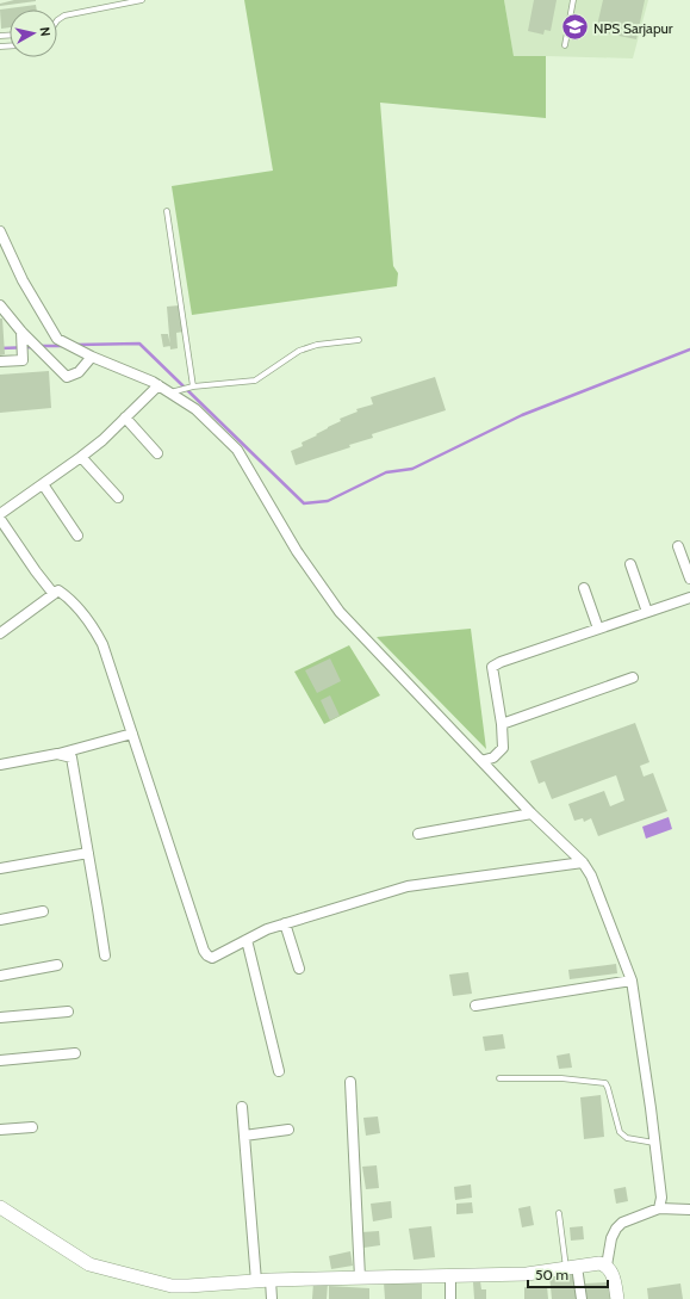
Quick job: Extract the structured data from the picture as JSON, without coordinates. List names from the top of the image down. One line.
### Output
{"places":{"school or university":["NPS Sarjapur"]},"scale_bar":"50 m","north":"right"}
